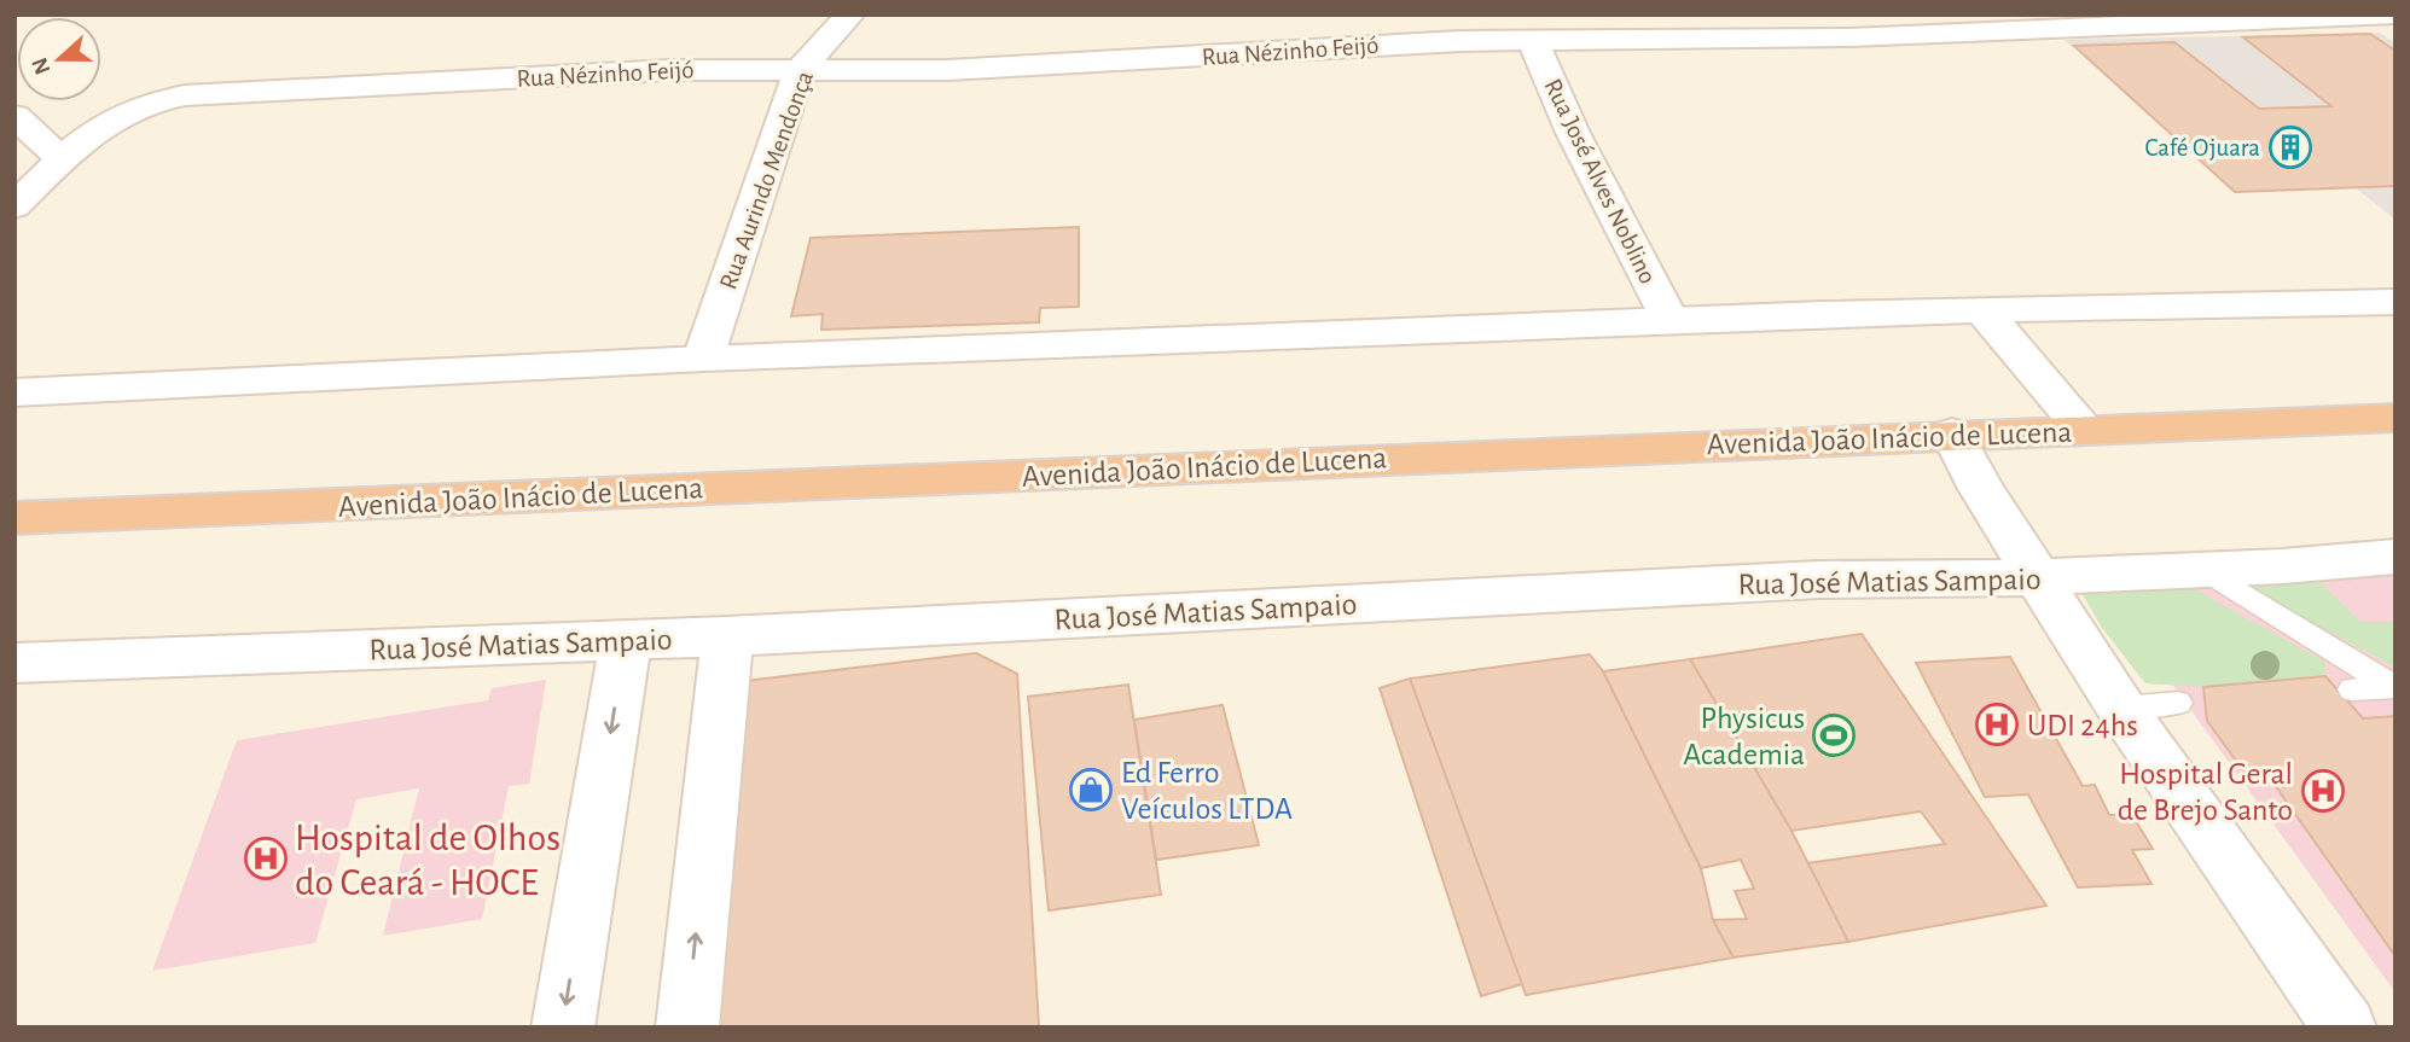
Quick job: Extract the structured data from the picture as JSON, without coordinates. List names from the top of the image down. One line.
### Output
{"streets":{"highway":["Avenida João Inácio de Lucena"],"street":["Rua Nézinho Feijó","Rua Aurindo Mendonça","Rua José Alves Noblino","Rua José Matias Sampaio"]},"crossings":[["Rua Nézinho Feijó","Rua Aurindo Mendonça"],["Rua Nézinho Feijó","Rua José Alves Noblino"]],"places":{"building":["Café Ojuara"],"hospital":["UDI 24hs","Hospital Geral de Brejo Santo","Hospital de Olhos do Ceará - HOCE"],"sports":["Physicus Academia"],"shop":["Ed Ferro Veículos LTDA"]},"north":"left"}
